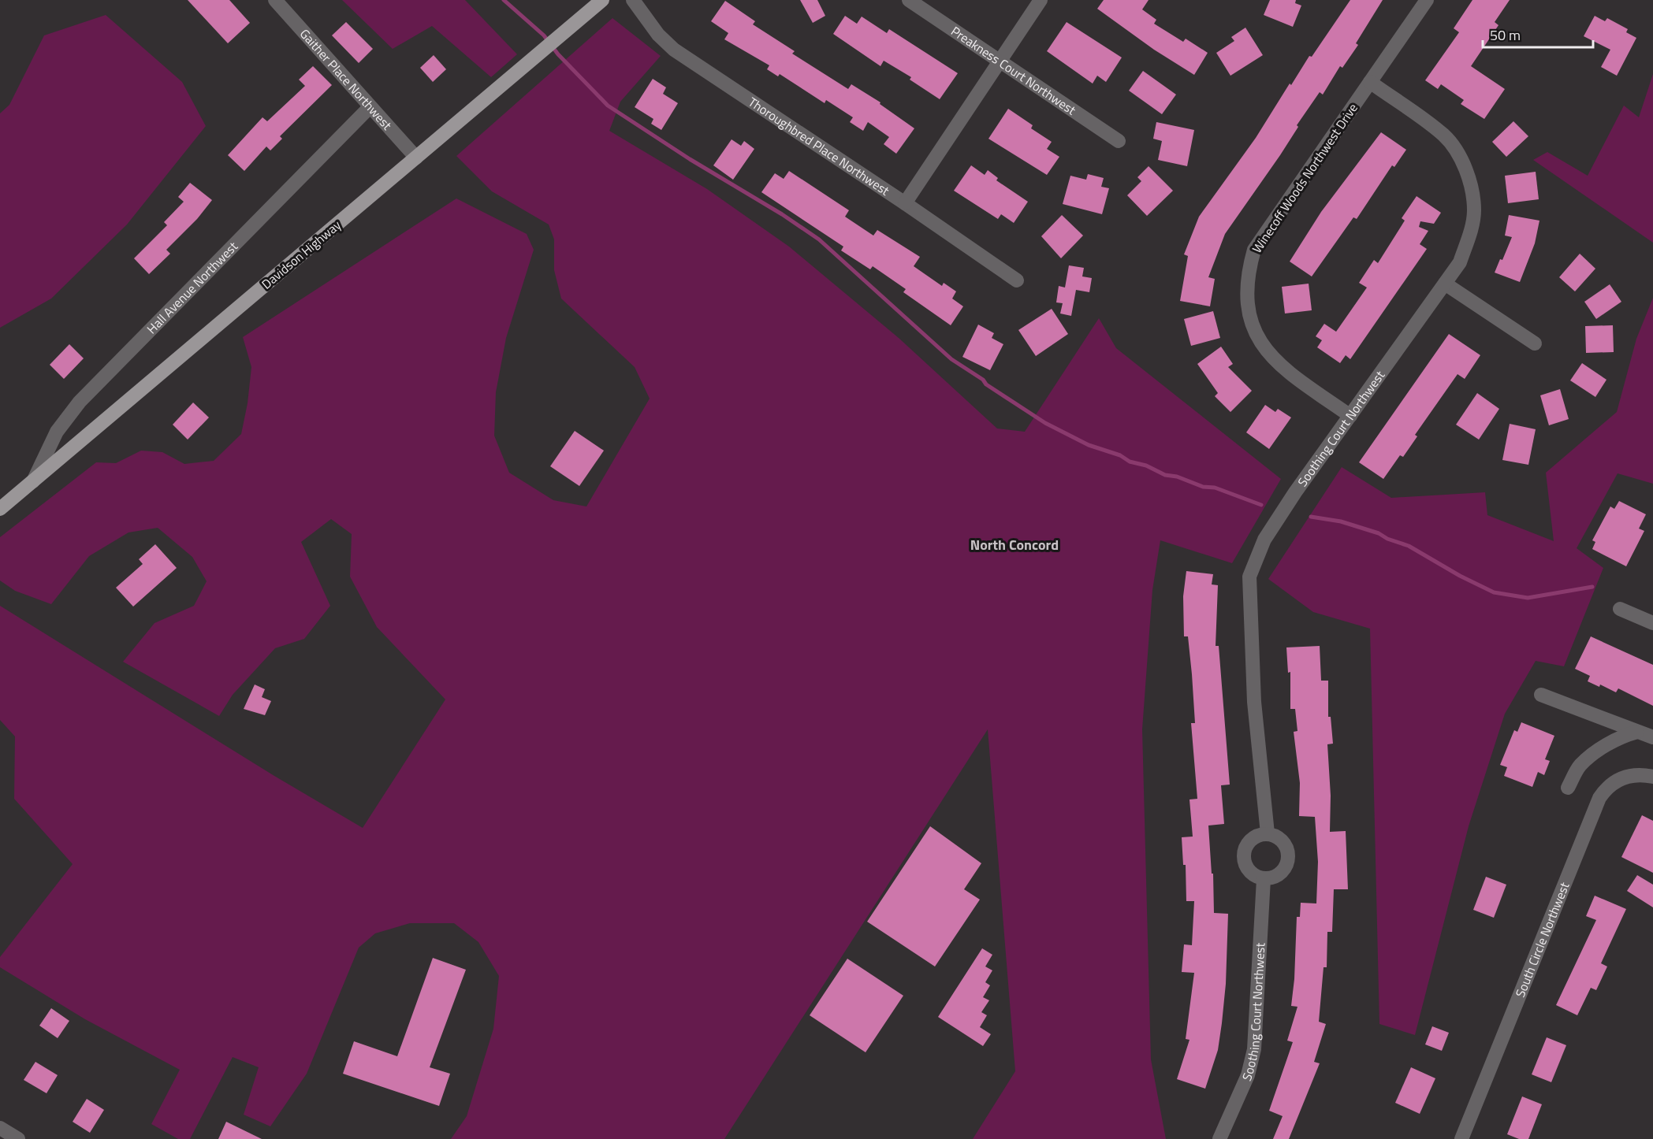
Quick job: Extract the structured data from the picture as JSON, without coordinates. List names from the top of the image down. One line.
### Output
{"streets":{"main road":["Davidson Highway"],"street":["Preakness Court Northwest","Gaither Place Northwest","Thoroughbred Place Northwest","Winecoff Woods Northwest Drive","Hall Avenue Northwest","Soothing Court Northwest","South Circle Northwest"]},"crossings":[["Gaither Place Northwest","Davidson Highway"],["Gaither Place Northwest","Hall Avenue Northwest"],["Winecoff Woods Northwest Drive","Soothing Court Northwest"],["Davidson Highway","Hall Avenue Northwest"]],"districts":["North Concord"],"scale_bar":"50 m"}
